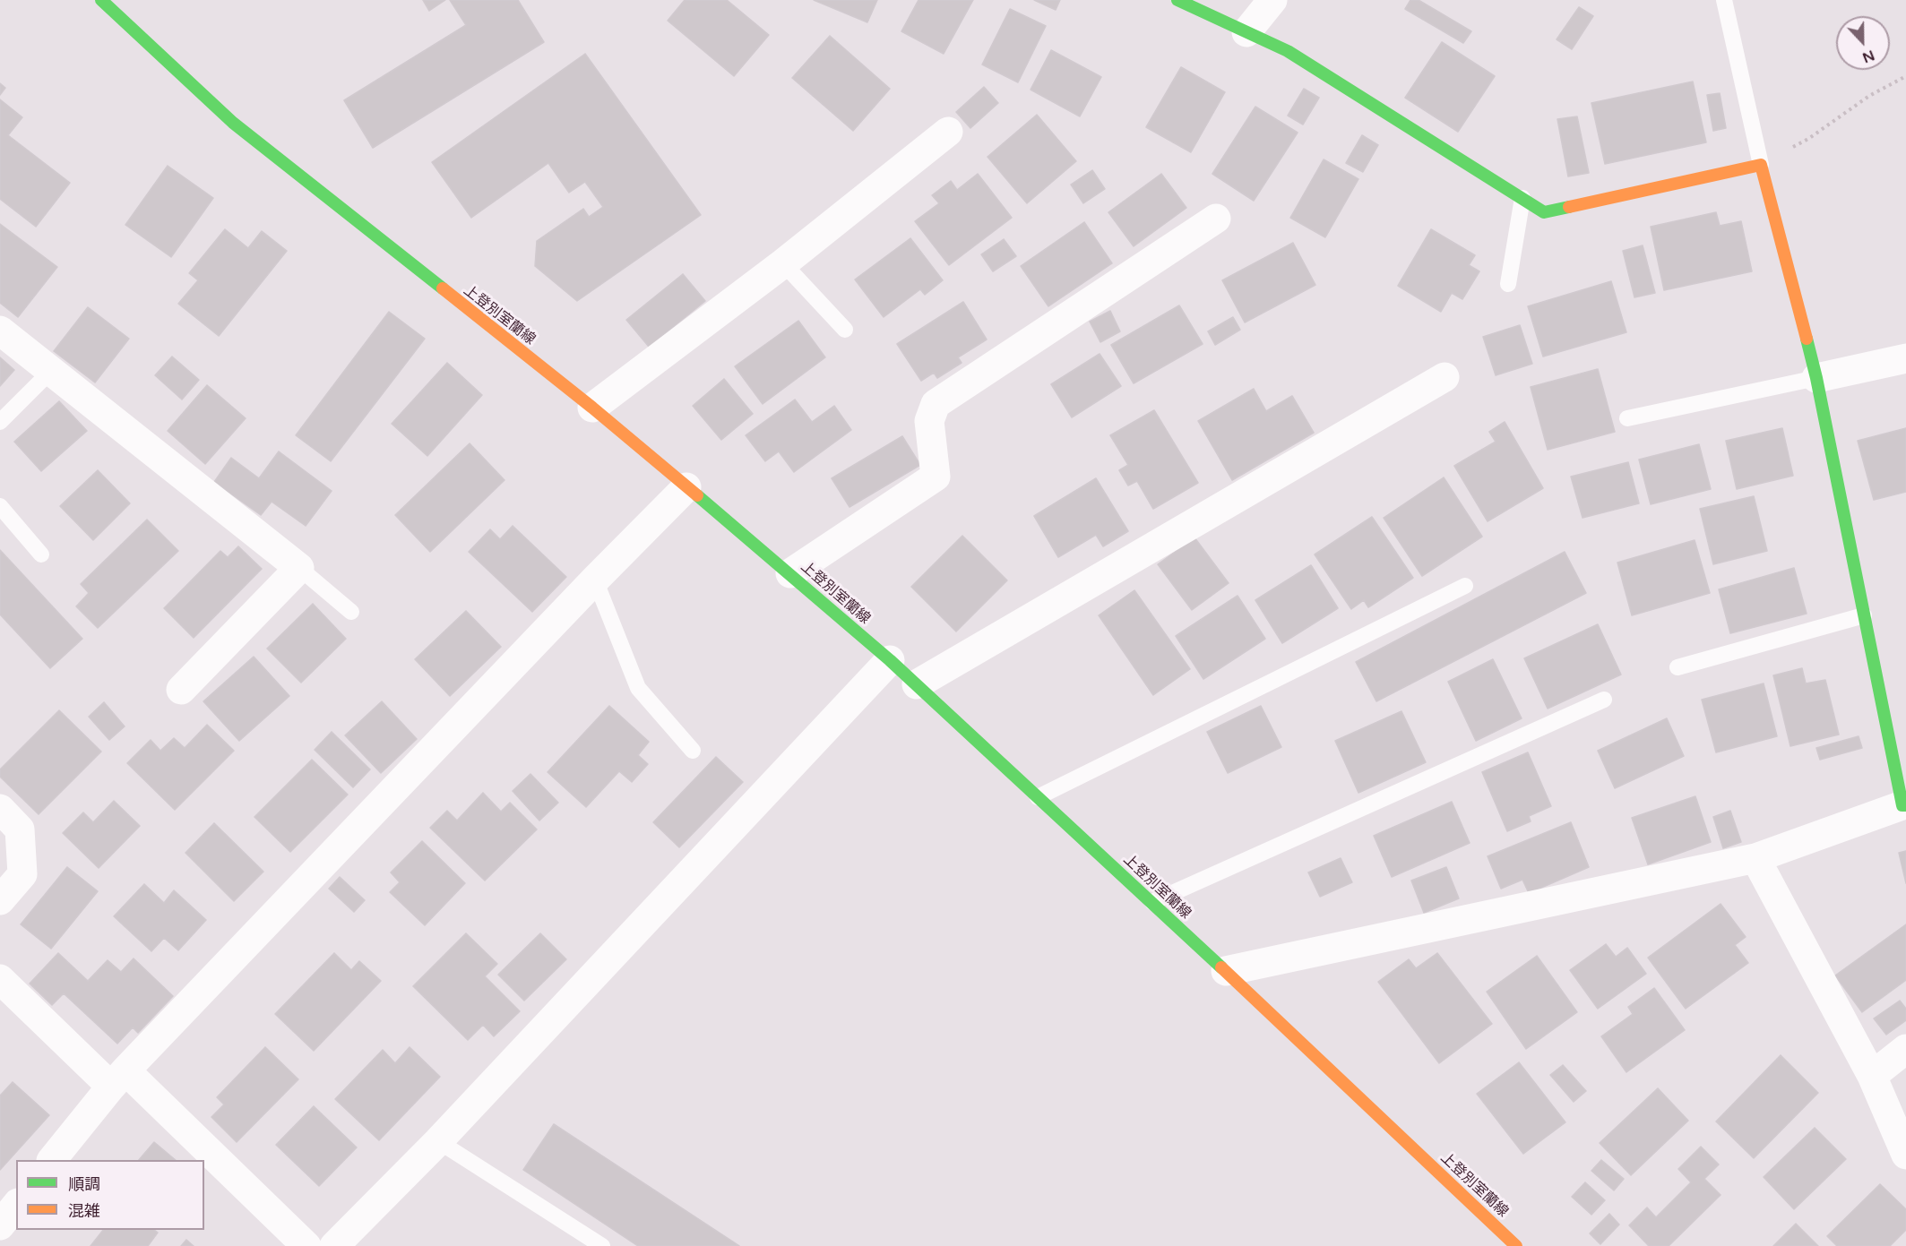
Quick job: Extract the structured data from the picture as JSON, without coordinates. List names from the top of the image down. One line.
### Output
{"streets":{"main road":["上登別室蘭線"]},"legend":["順調","混雑"],"north":"bottom"}
